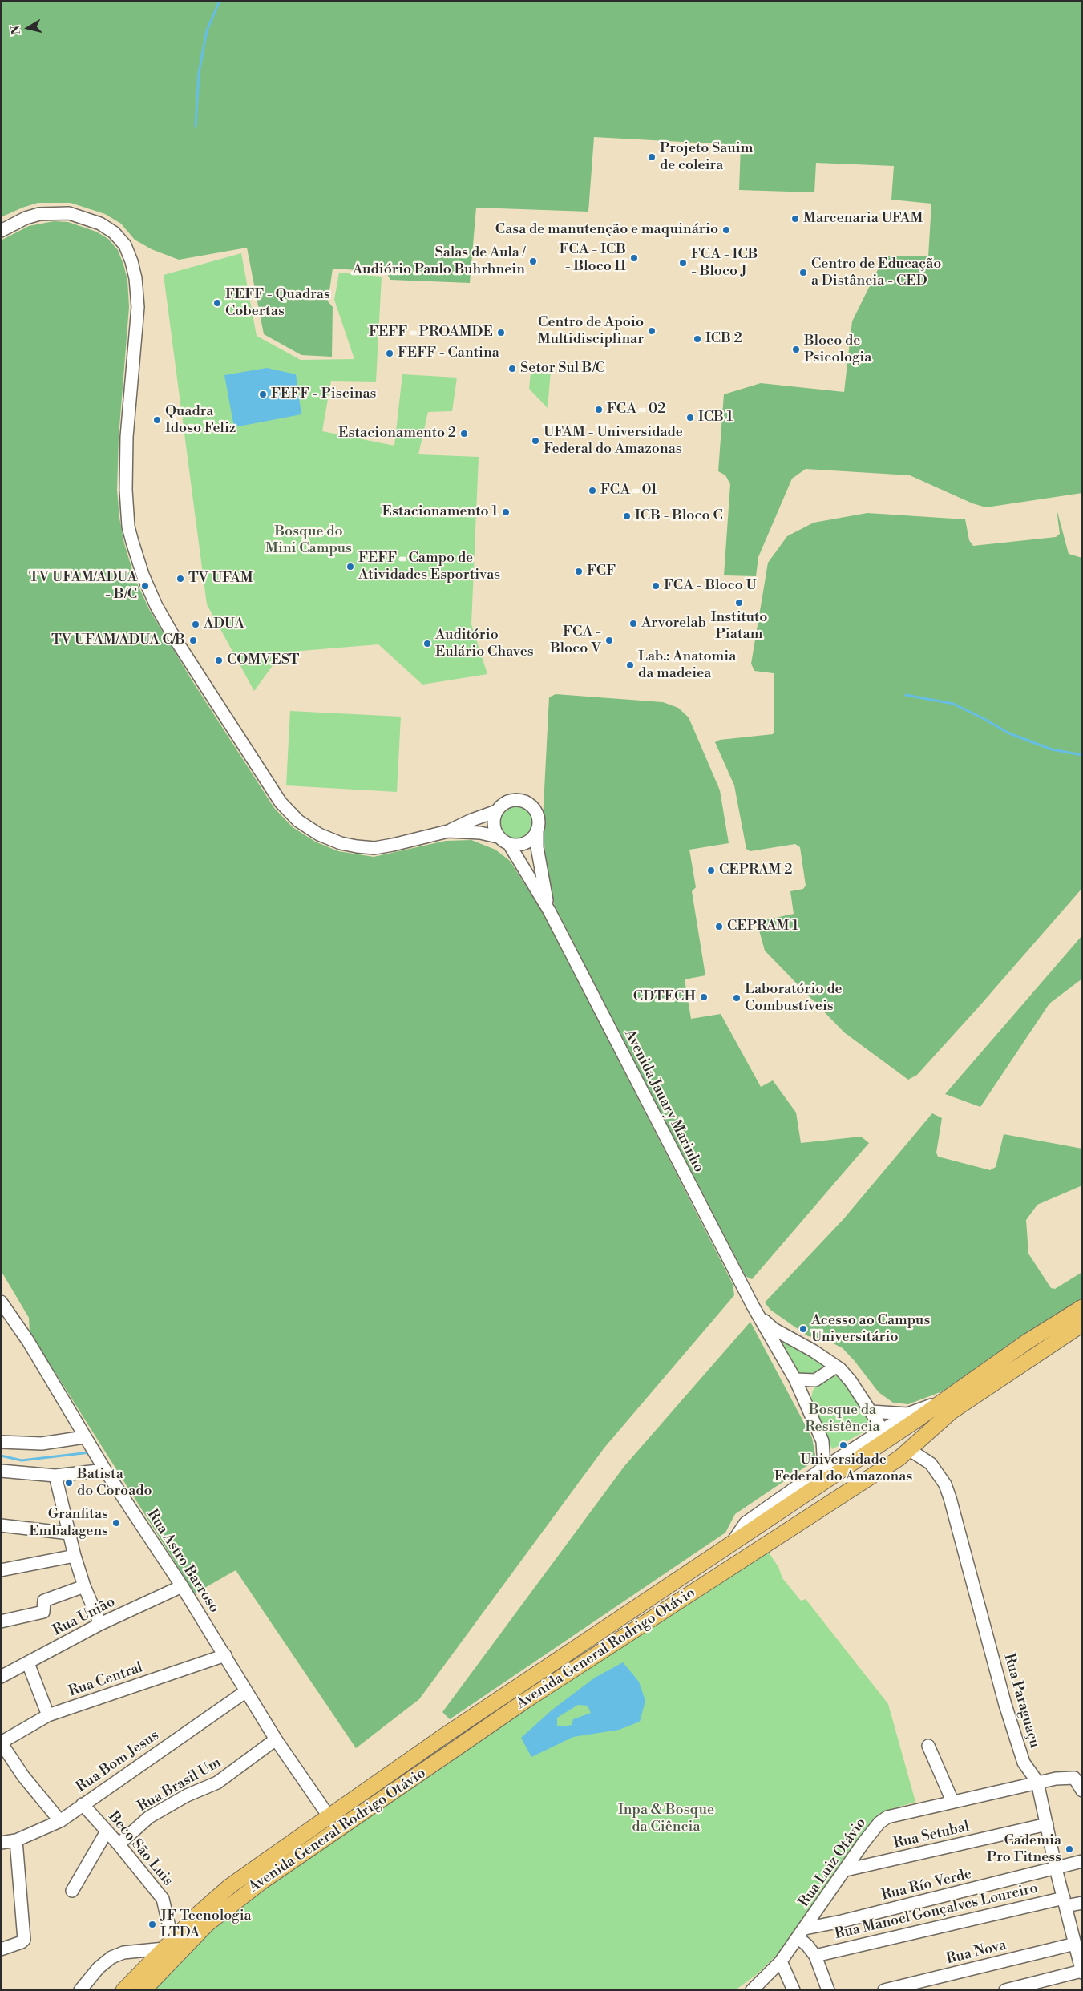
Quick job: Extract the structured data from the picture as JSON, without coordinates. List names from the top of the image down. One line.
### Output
{"streets":{"main road":["Avenida General Rodrigo Otávio"],"street":["Avenida Jauary Marinho","Rua Astro Barroso","Rua União","Rua Central","Rua Paraguaçu","Rua Bom Jesus","Rua Brasil Um","Rua Setubal","Beco São Luis","Rua Luiz Otávio","Rua Río Verde","Rua Manoel Gonçalves Loureiro","Rua Nova"]},"crossings":[["Avenida Jauary Marinho","Avenida General Rodrigo Otávio"],["Rua Astro Barroso","Rua União"],["Rua Astro Barroso","Avenida General Rodrigo Otávio"],["Rua Astro Barroso","Rua Central"],["Rua Astro Barroso","Rua Bom Jesus"],["Rua Astro Barroso","Rua Brasil Um"],["Avenida General Rodrigo Otávio","Rua Paraguaçu"],["Avenida General Rodrigo Otávio","Beco São Luis"],["Rua Paraguaçu","Rua Setubal"],["Rua Paraguaçu","Rua Luiz Otávio"],["Rua Paraguaçu","Rua Río Verde"],["Rua Paraguaçu","Rua Manoel Gonçalves Loureiro"],["Rua Paraguaçu","Rua Nova"],["Rua Bom Jesus","Beco São Luis"],["Rua Brasil Um","Beco São Luis"],["Rua Setubal","Rua Luiz Otávio"],["Rua Luiz Otávio","Rua Río Verde"]],"parks":["Bosque do Mini Campus","Bosque da Resistência","Inpa & Bosque da Ciência"],"places":["Projeto Sauim de coleira","Marcenaria UFAM","Casa de manutenção e maquinário","FCA - ICB - Bloco H","Salas de Aula / Audiório Paulo Buhrhnein","FCA - ICB - Bloco J","Centro de Educação a Distância - CED","FEFF - Quadras Cobertas","Centro de Apoio Multidisciplinar","FEFF - PROAMDE","ICB 2","Bloco de Psicologia","FEFF - Cantina","Setor Sul B/C","FEFF - Piscinas","FCA - 02","ICB 1","Quadra Idoso Feliz","Estacionamento 2","UFAM - Universidade Federal do Amazonas","FCA - 01","Estacionamento 1","ICB - Bloco C","FEFF - Campo de Atividades Esportivas","FCF","TV UFAM","TV UFAM/ADUA - B/C","FCA - Bloco U","Instituto Piatam","Arvorelab","ADUA","TV UFAM/ADUA C/B","FCA - Bloco V","Auditório Eulário Chaves","COMVEST","Lab.: Anatomia da madeiea","CEPRAM 2","CEPRAM 1","CDTECH","Laboratório de Combustíveis","Acesso ao Campus Universitário","Universidade Federal do Amazonas","Batista do Coroado","Granfitas Embalagens","Cademia Pro Fitness","JF Tecnologia LTDA"],"north":"left"}
